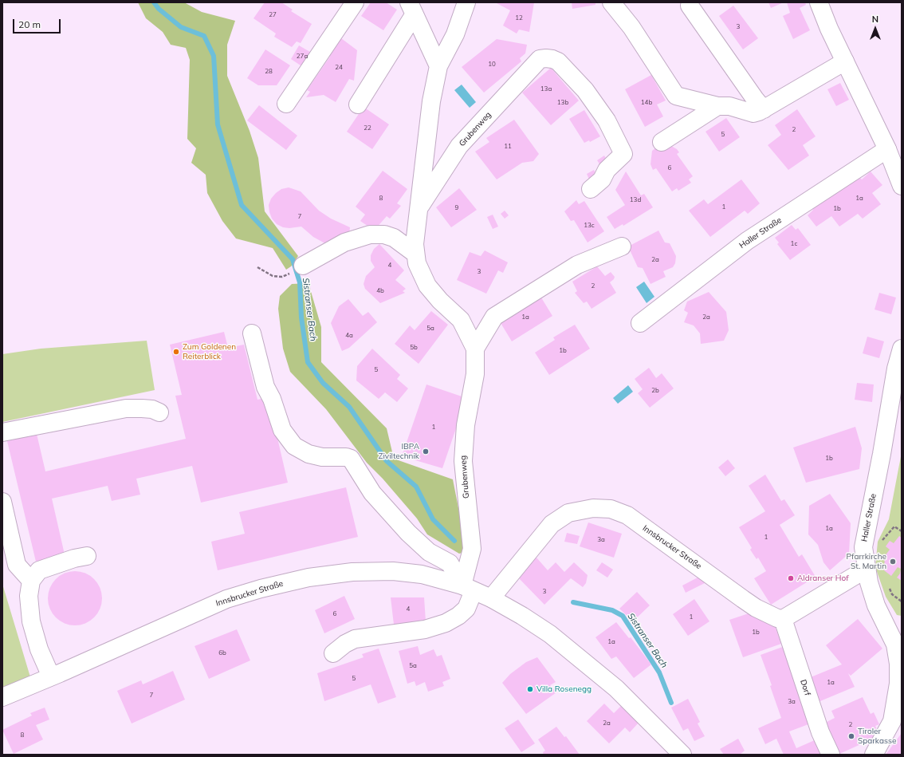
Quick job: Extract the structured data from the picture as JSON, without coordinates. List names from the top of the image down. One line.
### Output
{"streets":{"street":["Grubenweg","Haller Straße","Innsbrucker Straße","Dorf"]},"crossings":[["Grubenweg","Innsbrucker Straße"],["Innsbrucker Straße","Dorf"]],"water":["Sistranser Bach"],"places":["Zum Goldenen Reiterblick","IBPA Ziviltechnik","Pfarrkirche St. Martin","Aldranser Hof","Villa Rosenegg","Tiroler Sparkasse"],"house_numbers":["27","12","3","27a","10","24","28","13a","13b","14b","22","2","5","11","6","8","1a","13d","1","9","1b","7","13c","1c","2a","4","3","2","4b","1a","2a","5a","4a","5b","1b","5","2b","1","1b","1a","1","3a","3","4","6","1","1b","1a","6b","5a","5","1a","7","3a","2a","2","8"],"scale_bar":"20 m","north":"top"}
